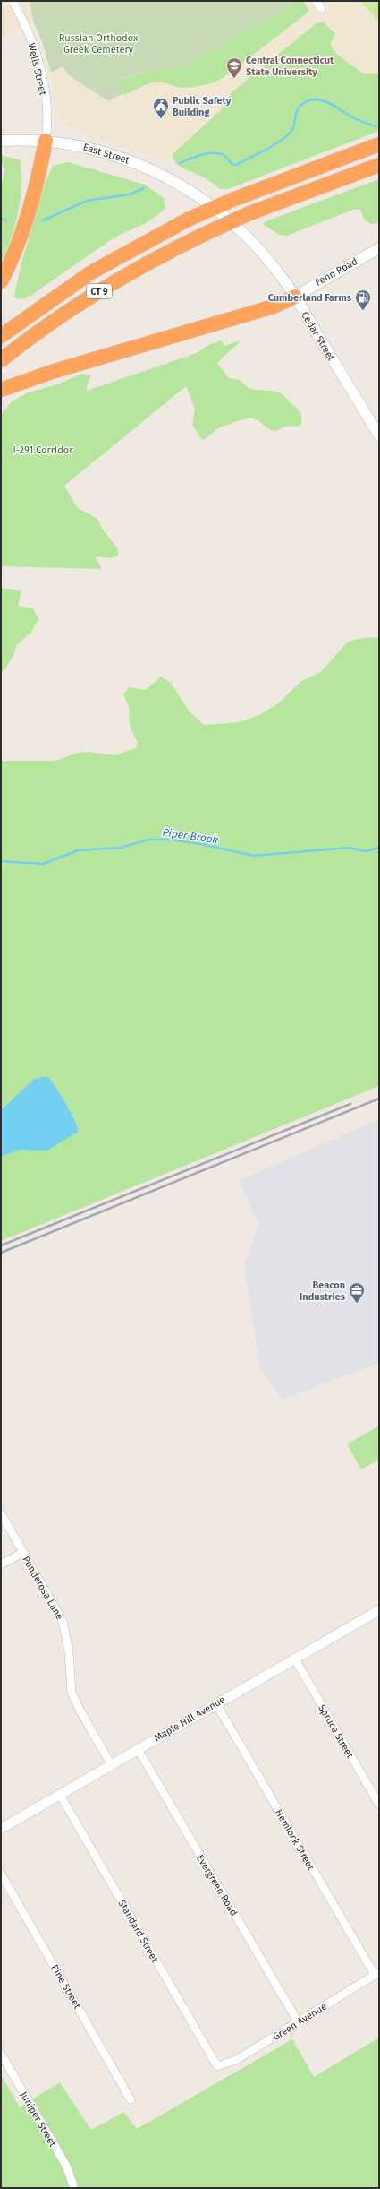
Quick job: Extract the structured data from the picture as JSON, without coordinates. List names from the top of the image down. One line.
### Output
{"streets":{"highway":["CT 9"],"main road":["East Street","Fenn Road","Cedar Street"],"street":["Wells Street","Ponderosa Lane","Maple Hill Avenue","Spruce Street","Hemlock Street","Evergreen Road","Standard Street","Pine Street","Green Avenue","Juniper Street"]},"crossings":[["Wells Street","East Street"],["East Street","Cedar Street"],["Fenn Road","Cedar Street"],["Ponderosa Lane","Maple Hill Avenue"],["Maple Hill Avenue","Spruce Street"],["Maple Hill Avenue","Hemlock Street"],["Maple Hill Avenue","Evergreen Road"],["Maple Hill Avenue","Standard Street"],["Hemlock Street","Green Avenue"],["Evergreen Road","Green Avenue"],["Standard Street","Green Avenue"]],"water":["Piper Brook"],"parks":["Russian Orthodox Greek Cemetery","I-291 Corridor"],"places":{"school or university":["Central Connecticut State University"],"public building":["Public Safety Building"],"fuel station":["Cumberland Farms"],"office":["Beacon Industries"]}}
